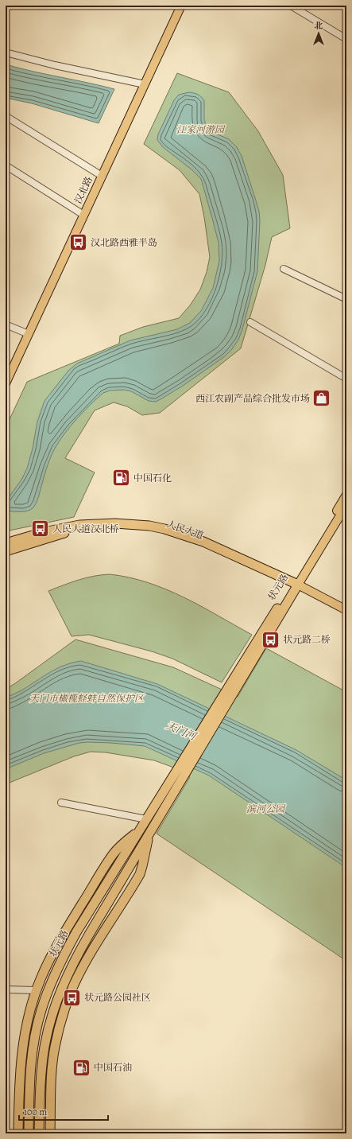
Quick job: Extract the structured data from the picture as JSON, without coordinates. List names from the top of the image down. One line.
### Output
{"streets":{"highway":["人民大道","状元路"],"main road":["汉北路"]},"crossings":[["人民大道","状元路"]],"water":["天门河"],"parks":["江家河游园","天门市橄榄蛏蚌自然保护区","滨河公园"],"places":{"bus stop":["汉北路西雅半岛","人民大道汉北桥","状元路二桥","状元路公园社区"],"shop":["西江农副产品综合批发市场"],"fuel station":["中国石化","中国石油"]},"scale_bar":"100 m","north":"top"}
